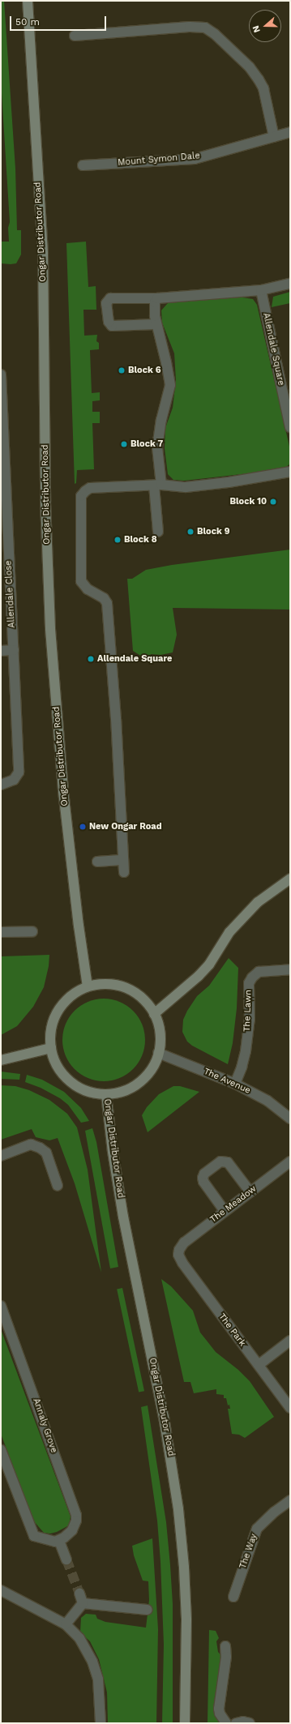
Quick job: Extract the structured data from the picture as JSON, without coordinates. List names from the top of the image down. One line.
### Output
{"streets":{"street":["Mount Symon Dale","Ongar Distributor Road","Allendale Square","Allendale Close","The Lawn","The Avenue","The Meadow","The Park","Annaly Grove","The Way"]},"crossings":[["Ongar Distributor Road","The Avenue"],["The Lawn","The Avenue"],["The Meadow","The Park"]],"places":["Block 6","Block 7","Block 10","Block 9","Block 8","Allendale Square","New Ongar Road"],"scale_bar":"50 m","north":"left"}
